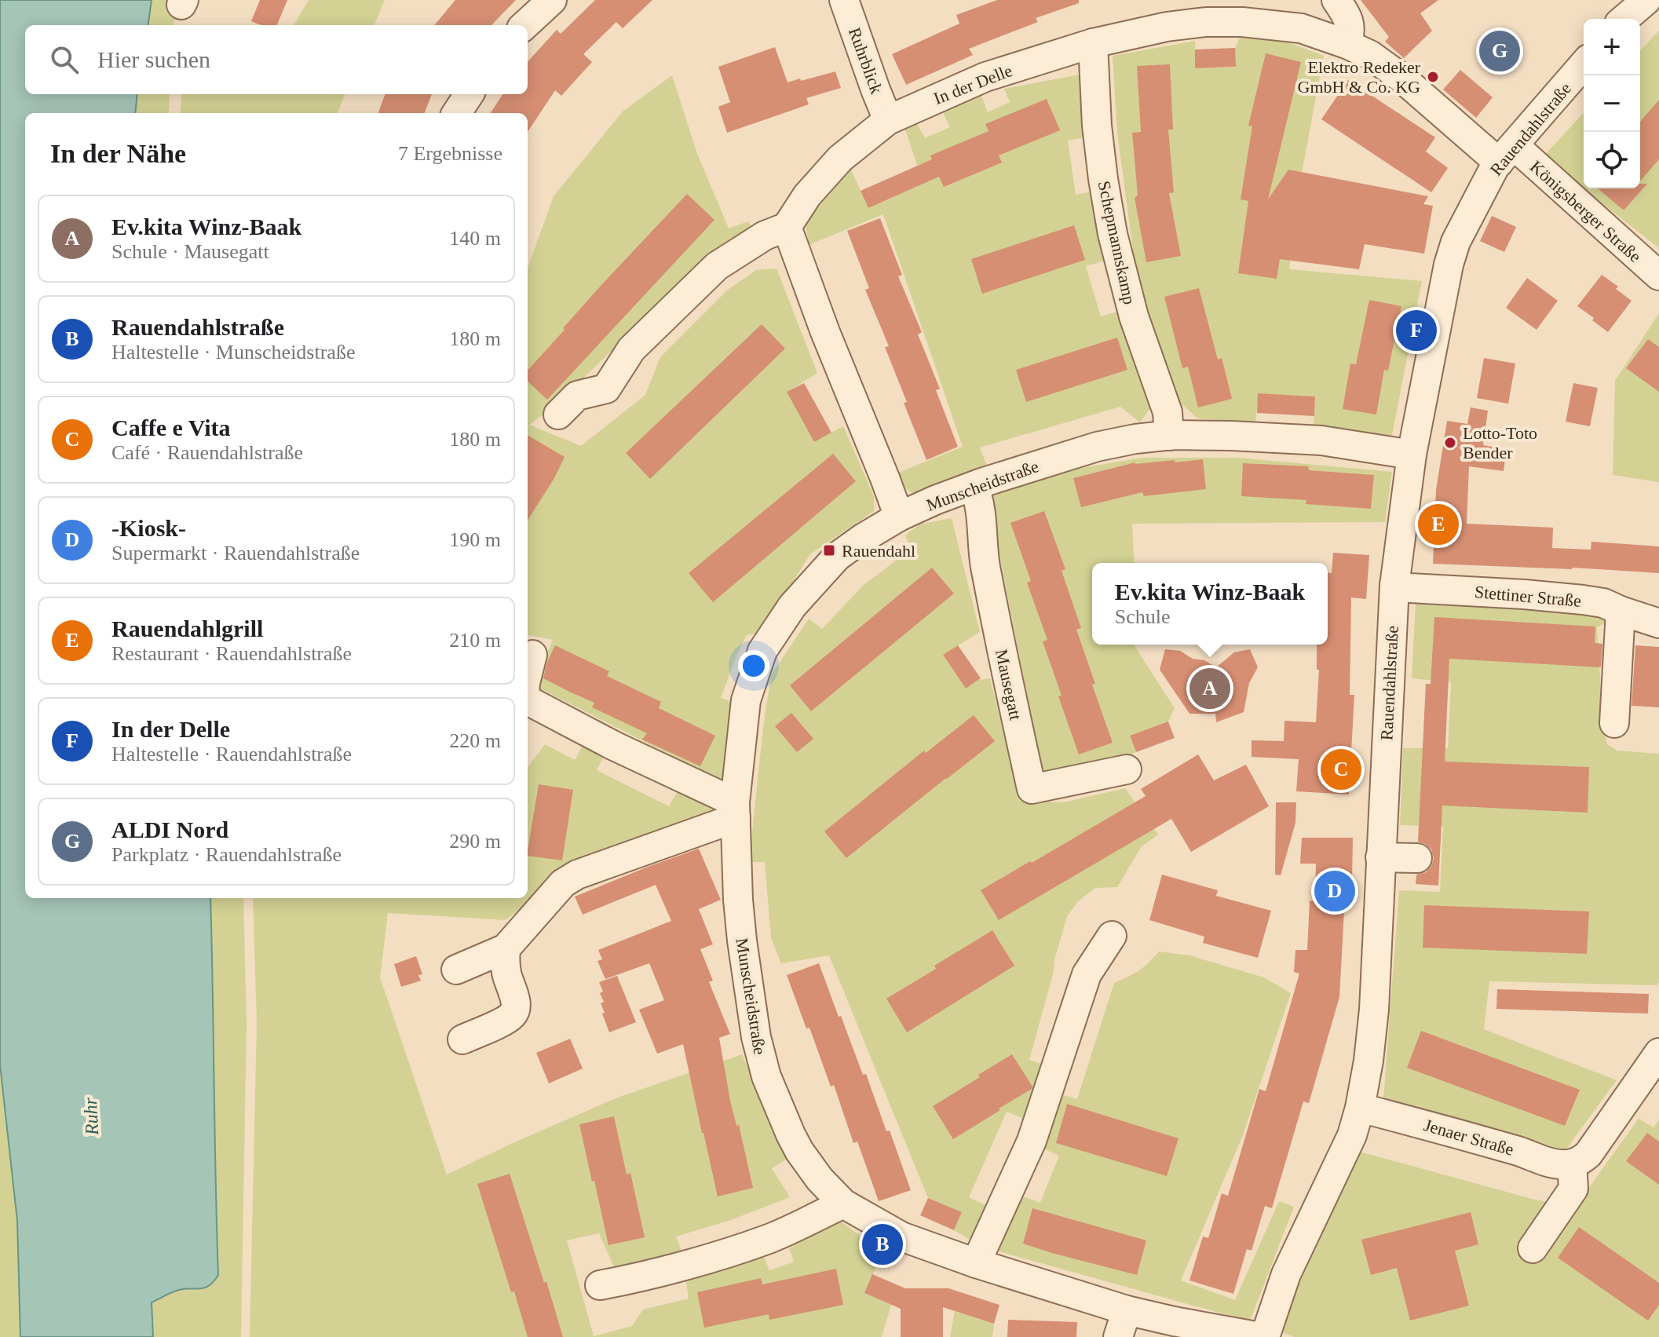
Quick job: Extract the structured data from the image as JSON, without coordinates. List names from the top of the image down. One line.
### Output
{"streets":{"street":["Ruhrblick","In der Delle","Rauendahlstraße","Königsberger Straße","Schepmannskamp","Munscheidstraße","Stettiner Straße","Mausegatt","Jenaer Straße"]},"crossings":[["Ruhrblick","In der Delle"],["In der Delle","Rauendahlstraße"],["In der Delle","Königsberger Straße"],["In der Delle","Schepmannskamp"],["Rauendahlstraße","Königsberger Straße"],["Rauendahlstraße","Munscheidstraße"],["Rauendahlstraße","Stettiner Straße"],["Rauendahlstraße","Jenaer Straße"],["Schepmannskamp","Munscheidstraße"],["Munscheidstraße","Mausegatt"]],"water":["Ruhr"],"places":{"other":["Elektro Redeker GmbH & Co. KG","Lotto-Toto Bender"],"transit":["Rauendahl"]},"page":{"map_buttons":["+","−"],"search":"Hier suchen","pins":["G","F","E","A","C","D","B"],"heading":["In der Nähe","7 Ergebnisse"],"list":[{"mark":"A","name":"Ev.kita Winz-Baak","note":"Schule · Mausegatt","value":"140 m"},{"mark":"B","name":"Rauendahlstraße","note":"Haltestelle · Munscheidstraße","value":"180 m"},{"mark":"C","name":"Caffe e Vita","note":"Café · Rauendahlstraße","value":"180 m"},{"mark":"D","name":"-Kiosk-","note":"Supermarkt · Rauendahlstraße","value":"190 m"},{"mark":"E","name":"Rauendahlgrill","note":"Restaurant · Rauendahlstraße","value":"210 m"},{"mark":"F","name":"In der Delle","note":"Haltestelle · Rauendahlstraße","value":"220 m"},{"mark":"G","name":"ALDI Nord","note":"Parkplatz · Rauendahlstraße","value":"290 m"}],"popup":["Ev.kita Winz-Baak","Schule"]}}
